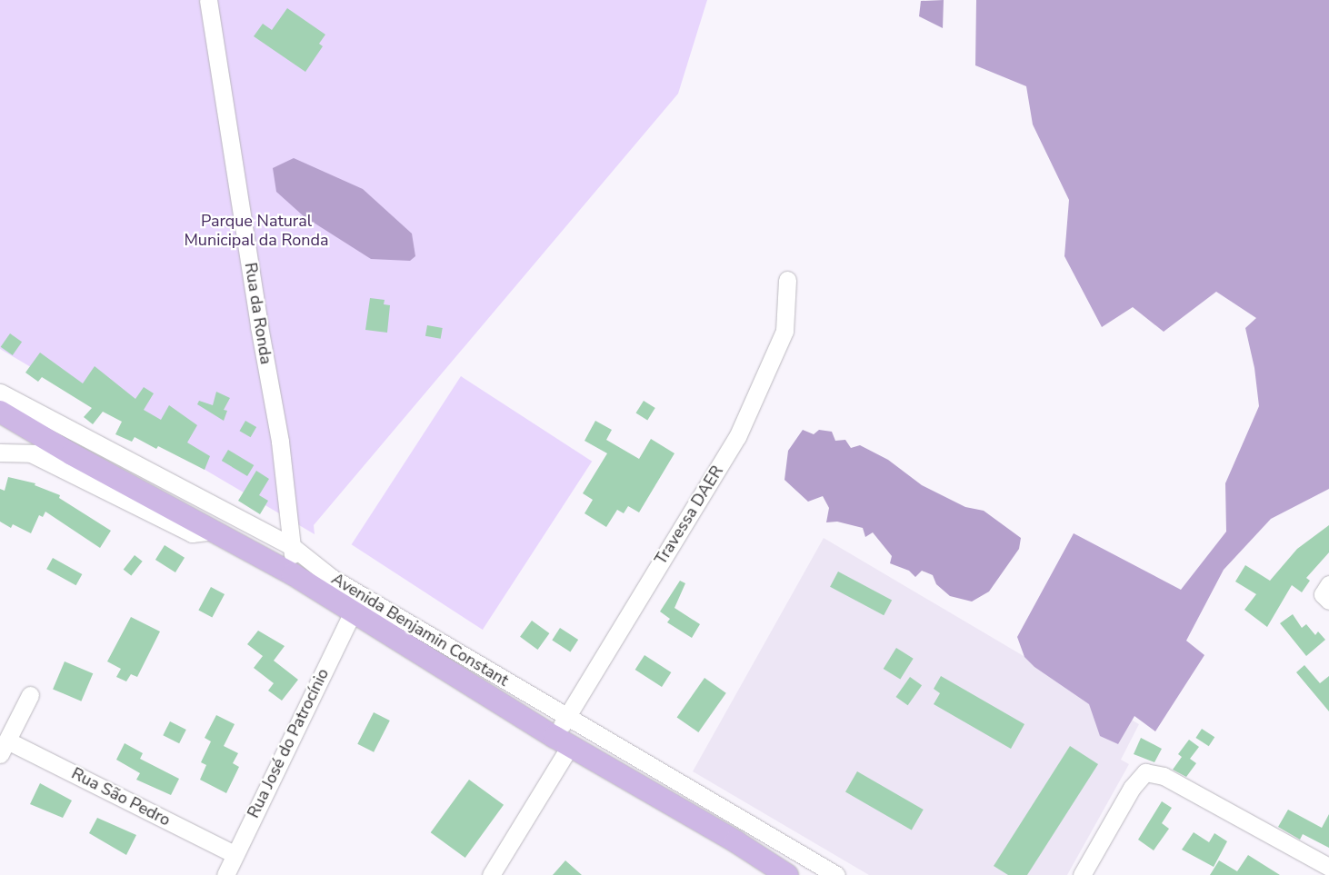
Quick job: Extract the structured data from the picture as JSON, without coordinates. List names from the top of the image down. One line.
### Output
{"streets":{"main road":["Avenida Benjamin Constant"],"street":["Rua da Ronda","Travessa DAER","Rua José do Patrocínio","Rua São Pedro"]},"crossings":[["Rua da Ronda","Avenida Benjamin Constant"],["Travessa DAER","Avenida Benjamin Constant"],["Avenida Benjamin Constant","Rua José do Patrocínio"],["Rua José do Patrocínio","Rua São Pedro"]],"parks":["Parque Natural Municipal da Ronda"]}
